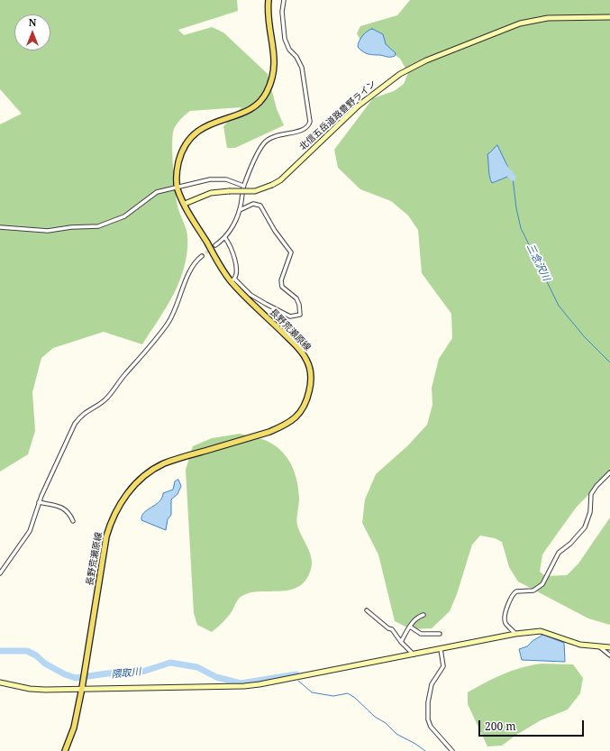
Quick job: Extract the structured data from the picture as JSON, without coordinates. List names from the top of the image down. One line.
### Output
{"streets":{"main road":["長野荒瀬原線"],"street":["北信五岳道路豊野ライン"]},"crossings":[["北信五岳道路豊野ライン","長野荒瀬原線"]],"water":["三念沢川","隈取川"],"scale_bar":"200 m","north":"top"}
